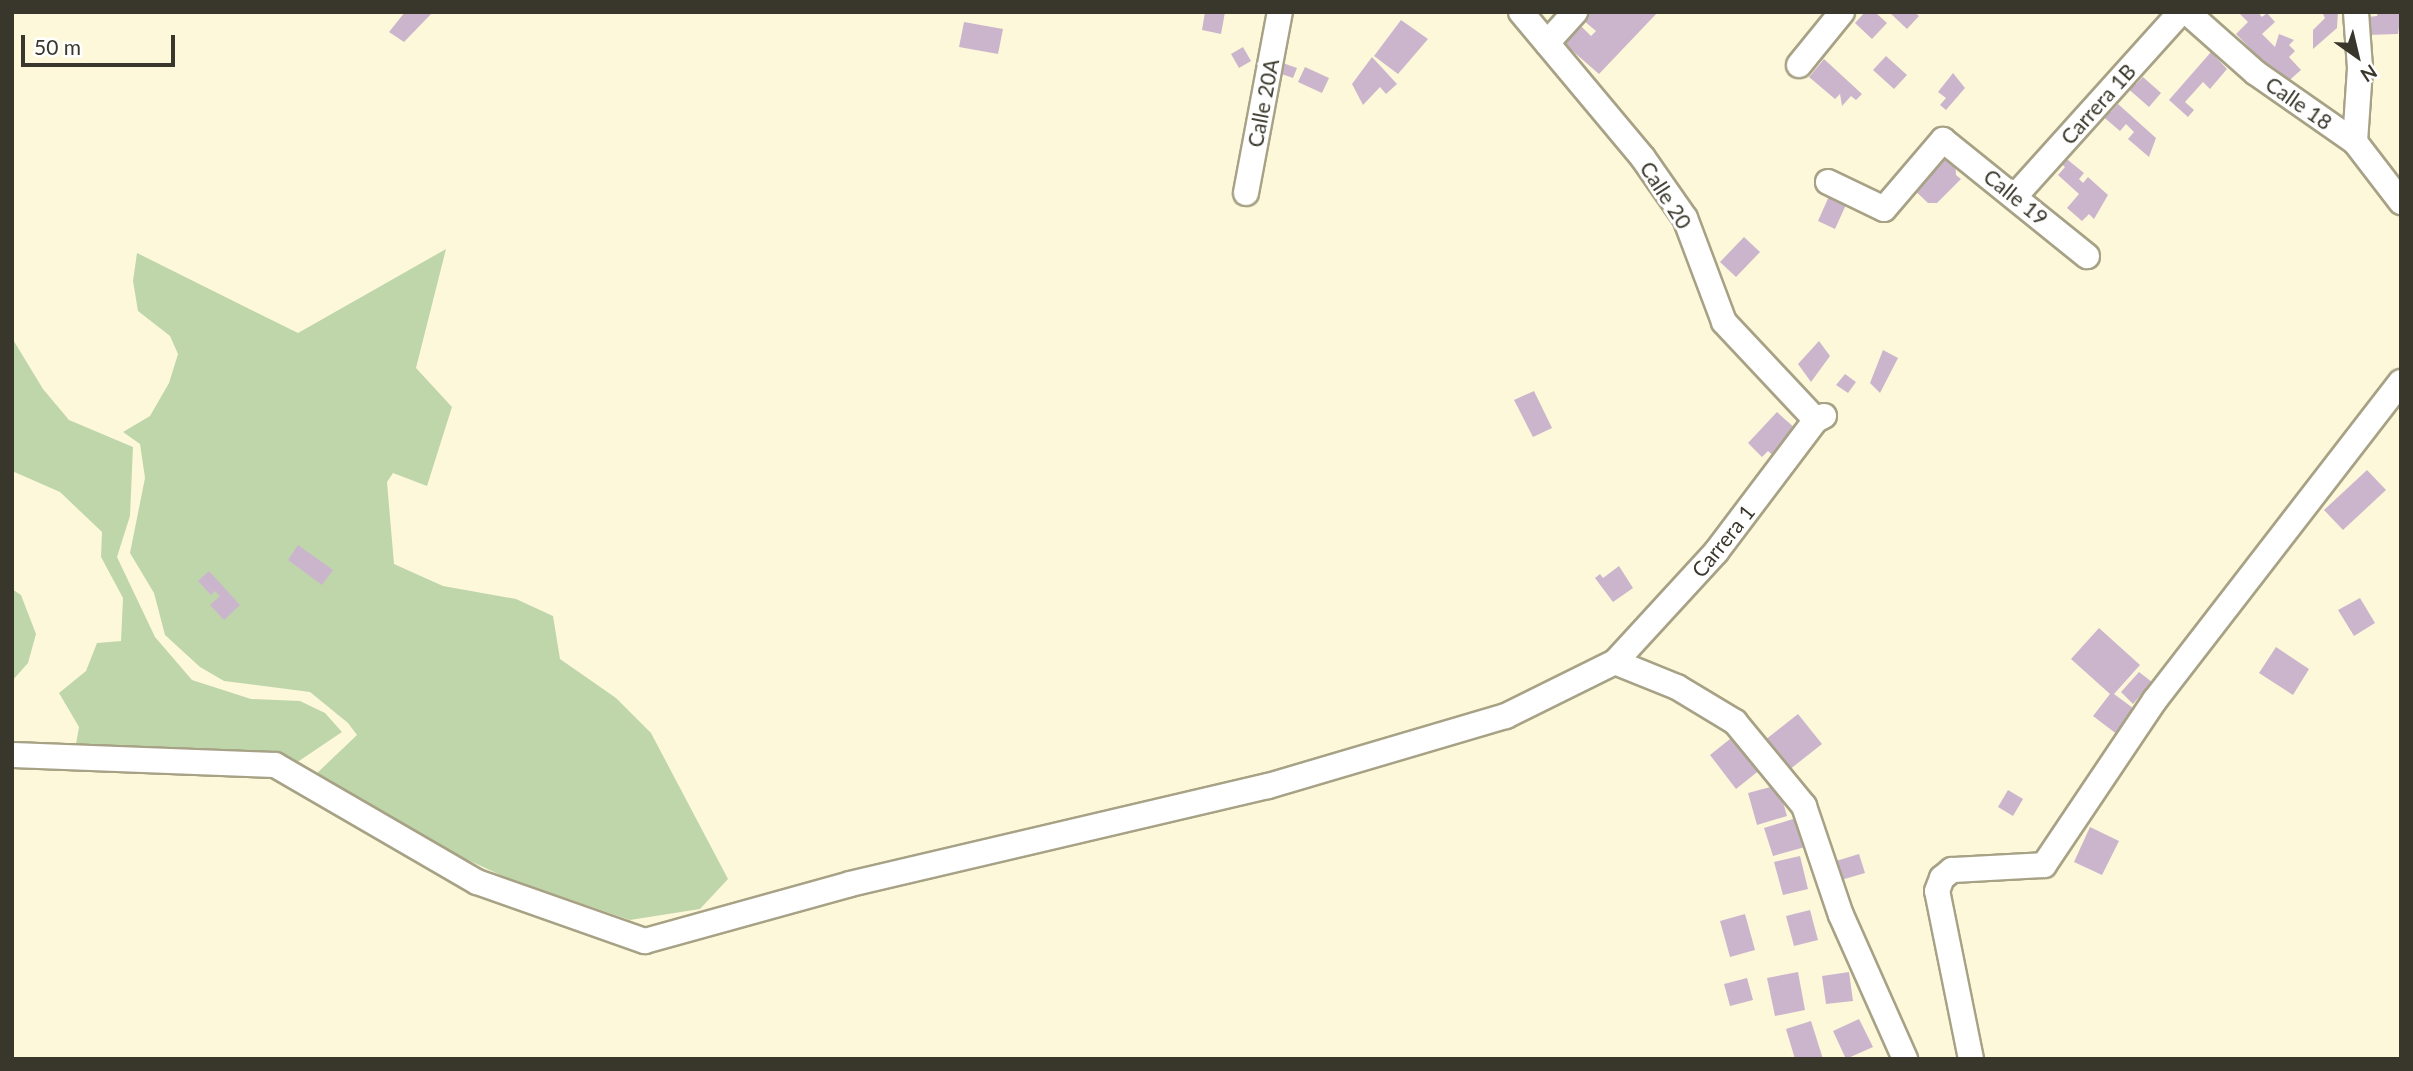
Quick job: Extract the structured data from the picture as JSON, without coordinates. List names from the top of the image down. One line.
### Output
{"streets":{"street":["Calle 20A","Calle 18","Carrera 1B","Calle 20","Calle 19","Carrera 1"]},"crossings":[["Carrera 1B","Calle 19"],["Calle 20","Carrera 1"]],"scale_bar":"50 m","north":"bottom right"}
